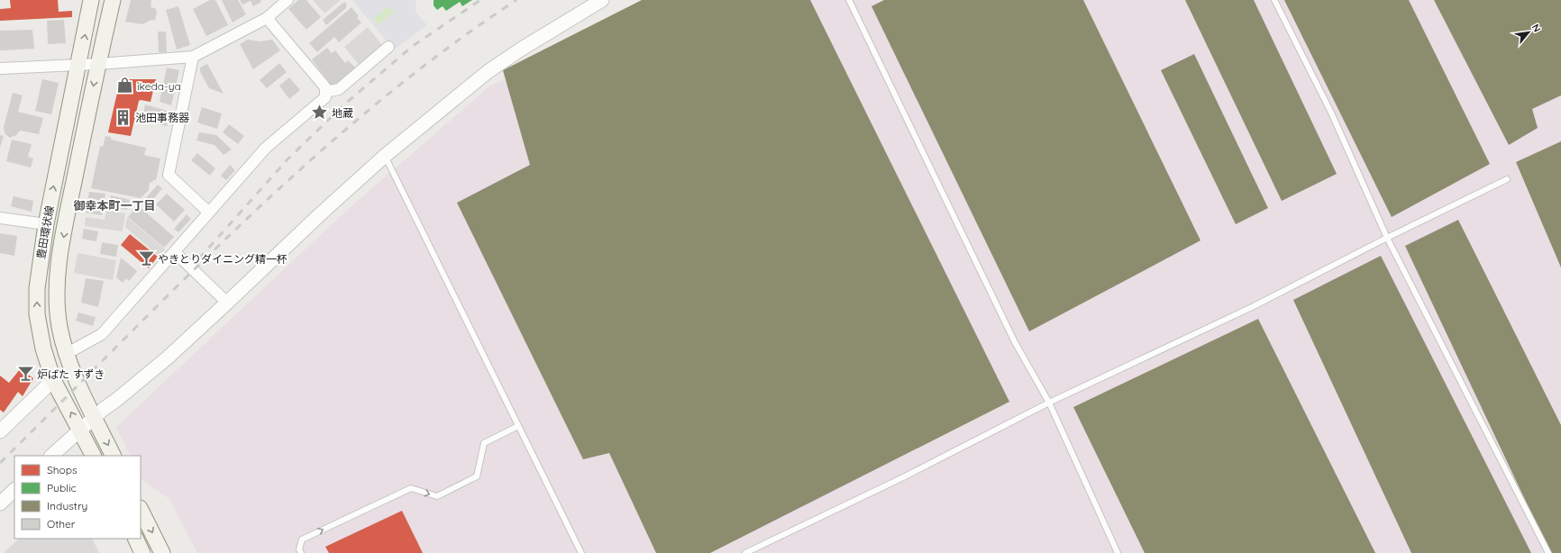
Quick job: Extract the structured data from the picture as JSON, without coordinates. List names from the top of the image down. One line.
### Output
{"streets":{"main road":["豊田環状線"]},"districts":["御幸本町一丁目"],"places":{"shop":["ikeda-ya"],"place":["地蔵"],"building":["池田事務器"],"bar":["やきとりダイニング精一杯","炉ばた すずき"]},"legend":["Shops","Public","Industry","Other"],"north":"top right"}
